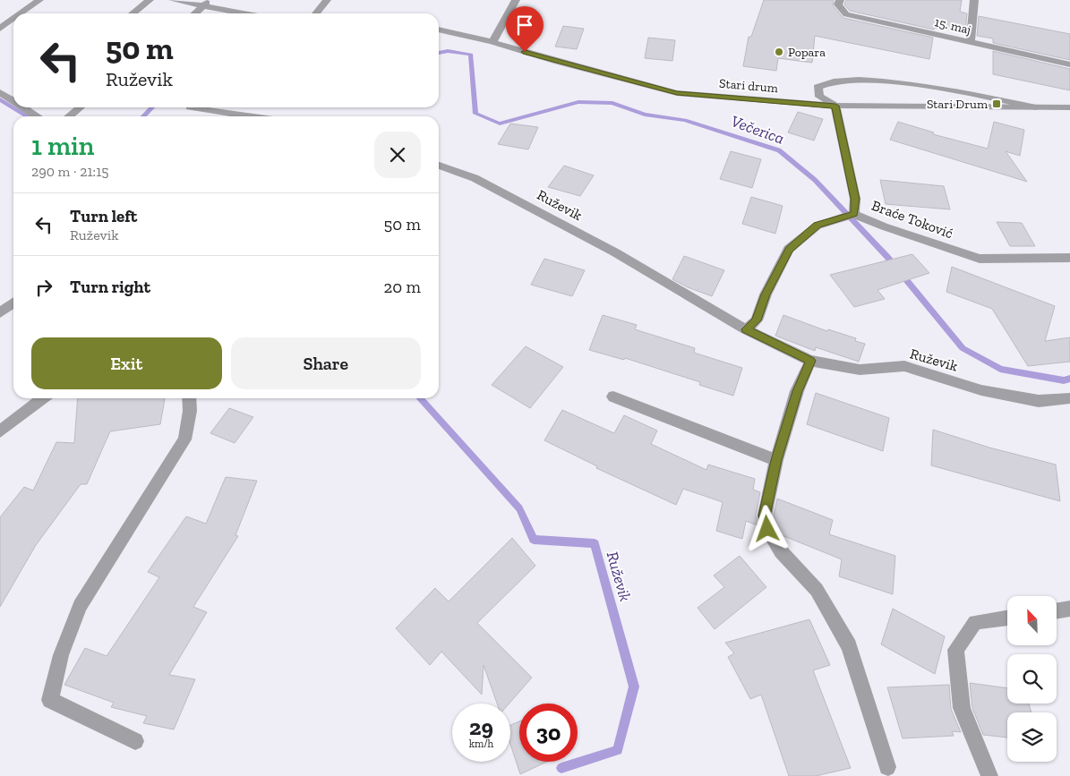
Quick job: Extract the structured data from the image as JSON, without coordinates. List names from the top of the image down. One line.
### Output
{"streets":{"street":["15. maj","Stari drum","Ruževik","Braće Toković"]},"crossings":[["Stari drum","Braće Toković"]],"water":["Večerica","Ruževik"],"places":{"other":["Popara"],"transit":["Stari Drum"]},"north":"top left","page":{"turn":["50 m","Ruževik"],"heading":["1 min","290 m · 21:15"],"list":[{"name":"Turn left","note":"Ruževik","value":"50 m"},{"name":"Turn right","value":"20 m"}],"buttons":["Exit","Share"],"speed":"29 km/h","limit":"30"}}
